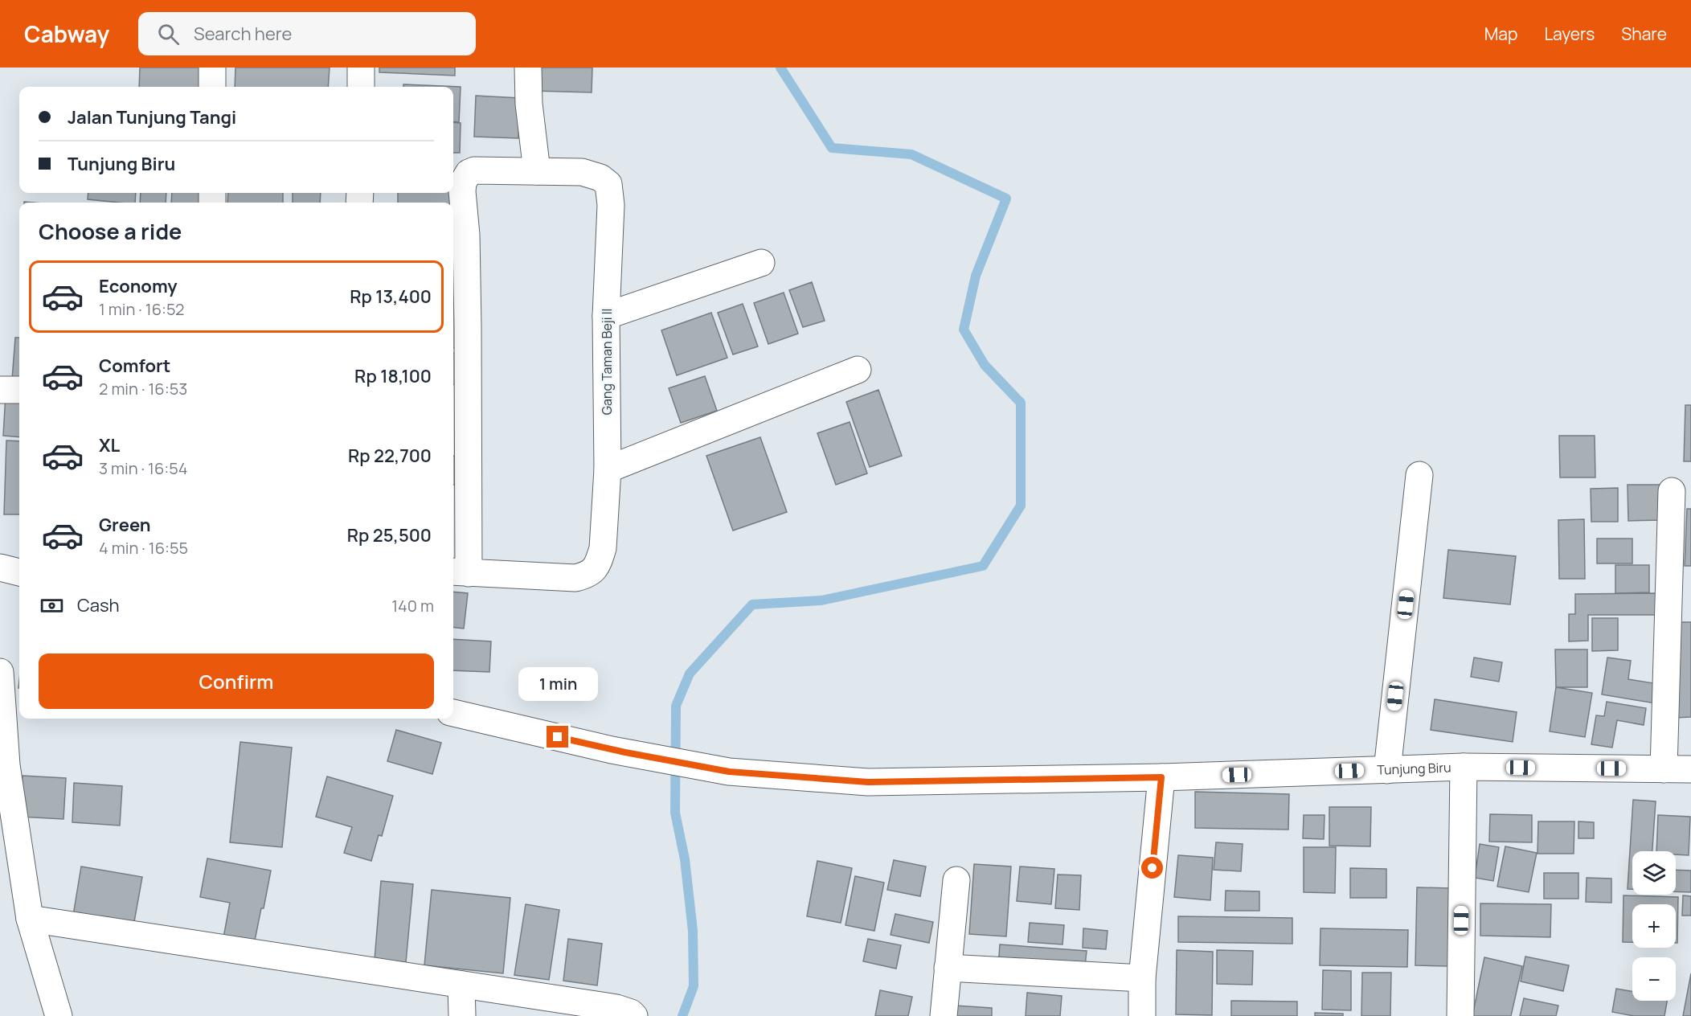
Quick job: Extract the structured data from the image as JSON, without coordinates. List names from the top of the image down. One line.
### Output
{"streets":{"street":["Gang Taman Beji II","Tunjung Biru"]},"page":{"header":"Cabway","search":"Search here","nav":["Map","Layers","Share"],"banner":["Jalan Tunjung Tangi","Tunjung Biru"],"heading":"Choose a ride","list":[{"name":"Economy","note":"1 min · 16:52","value":"Rp 13,400"},{"name":"Comfort","note":"2 min · 16:53","value":"Rp 18,100"},{"name":"XL","note":"3 min · 16:54","value":"Rp 22,700"},{"name":"Green","note":"4 min · 16:55","value":"Rp 25,500"}],"pay":["Cash","140 m"],"buttons":"Confirm","bubble":"1 min","map_buttons":["+","−"]}}
